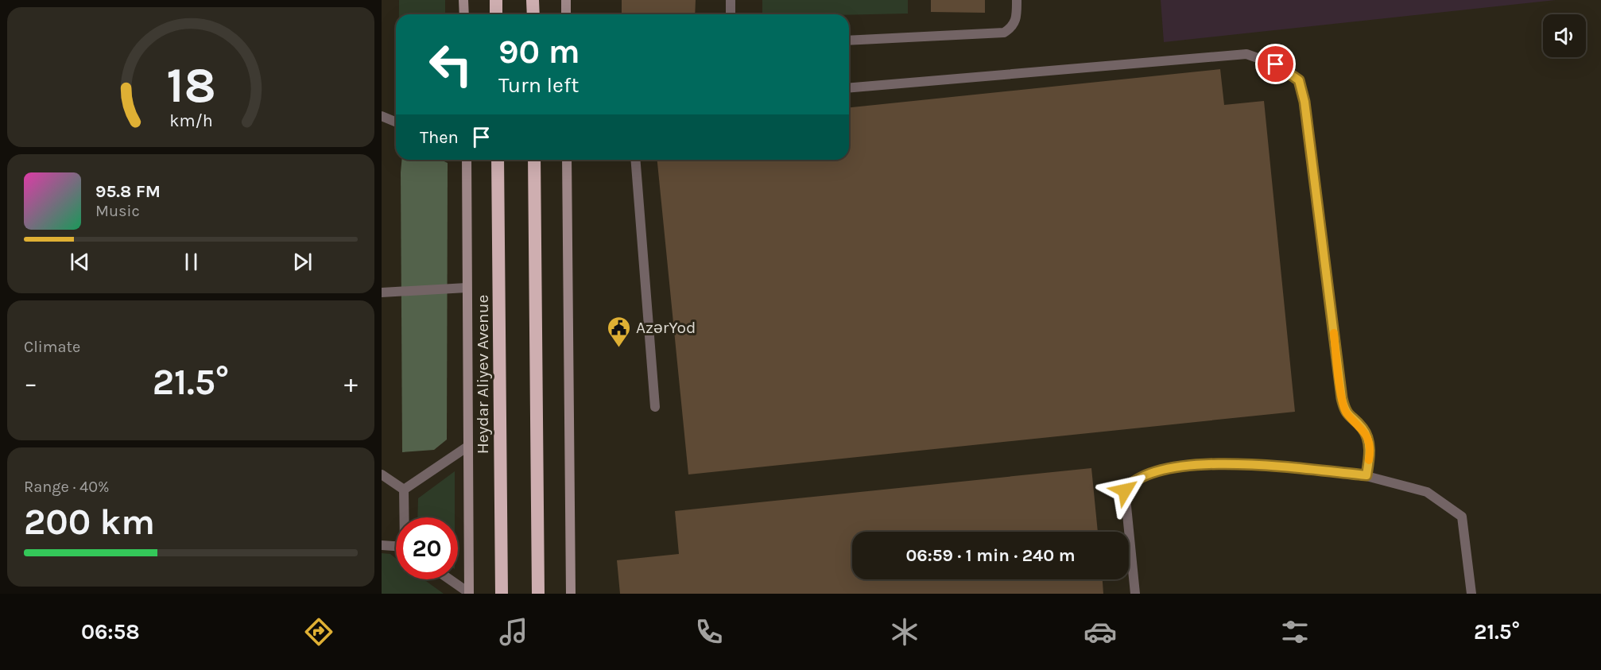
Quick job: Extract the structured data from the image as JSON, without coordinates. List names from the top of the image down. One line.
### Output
{"streets":{"highway":["Heydar Aliyev Avenue"]},"places":{"public building":["AzərYod"]},"page":{"turn":["90 m","Turn left"],"then":"Then","song":["95.8 FM","Music"],"tile":["Climate",["Range · 40%","200 km"]],"heat":["−","21.5°","+"],"limit":"20","trip":"06:59 · 1 min · 240 m","tabs":["06:58","21.5°"],"gauge":["18","km/h"]}}
